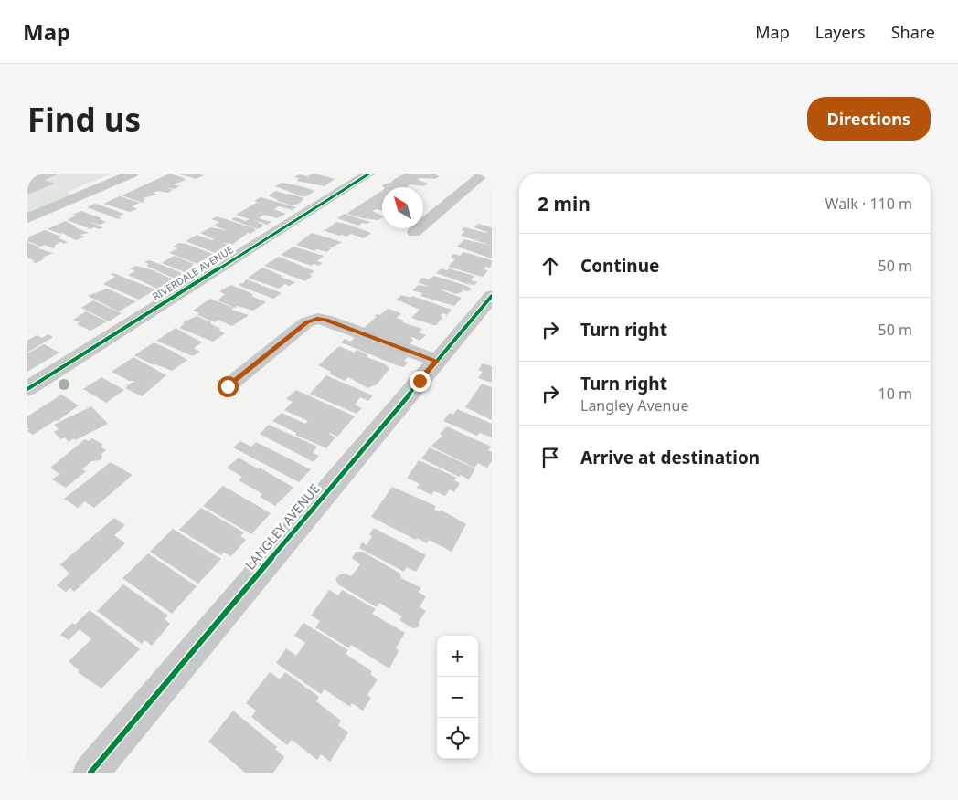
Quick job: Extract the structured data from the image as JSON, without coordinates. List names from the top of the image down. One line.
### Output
{"streets":{"street":["RIVERDALE AVENUE","LANGLEY AVENUE"]},"north":"top left","page":{"header":"Map","nav":["Map","Layers","Share"],"buttons":"Directions","title":"Find us","heading":["2 min","Walk · 110 m"],"list":[["Continue","50 m"],["Turn right","50 m"],["Turn right","Langley Avenue","10 m"],"Arrive at destination"],"map_buttons":["+","−"]}}
